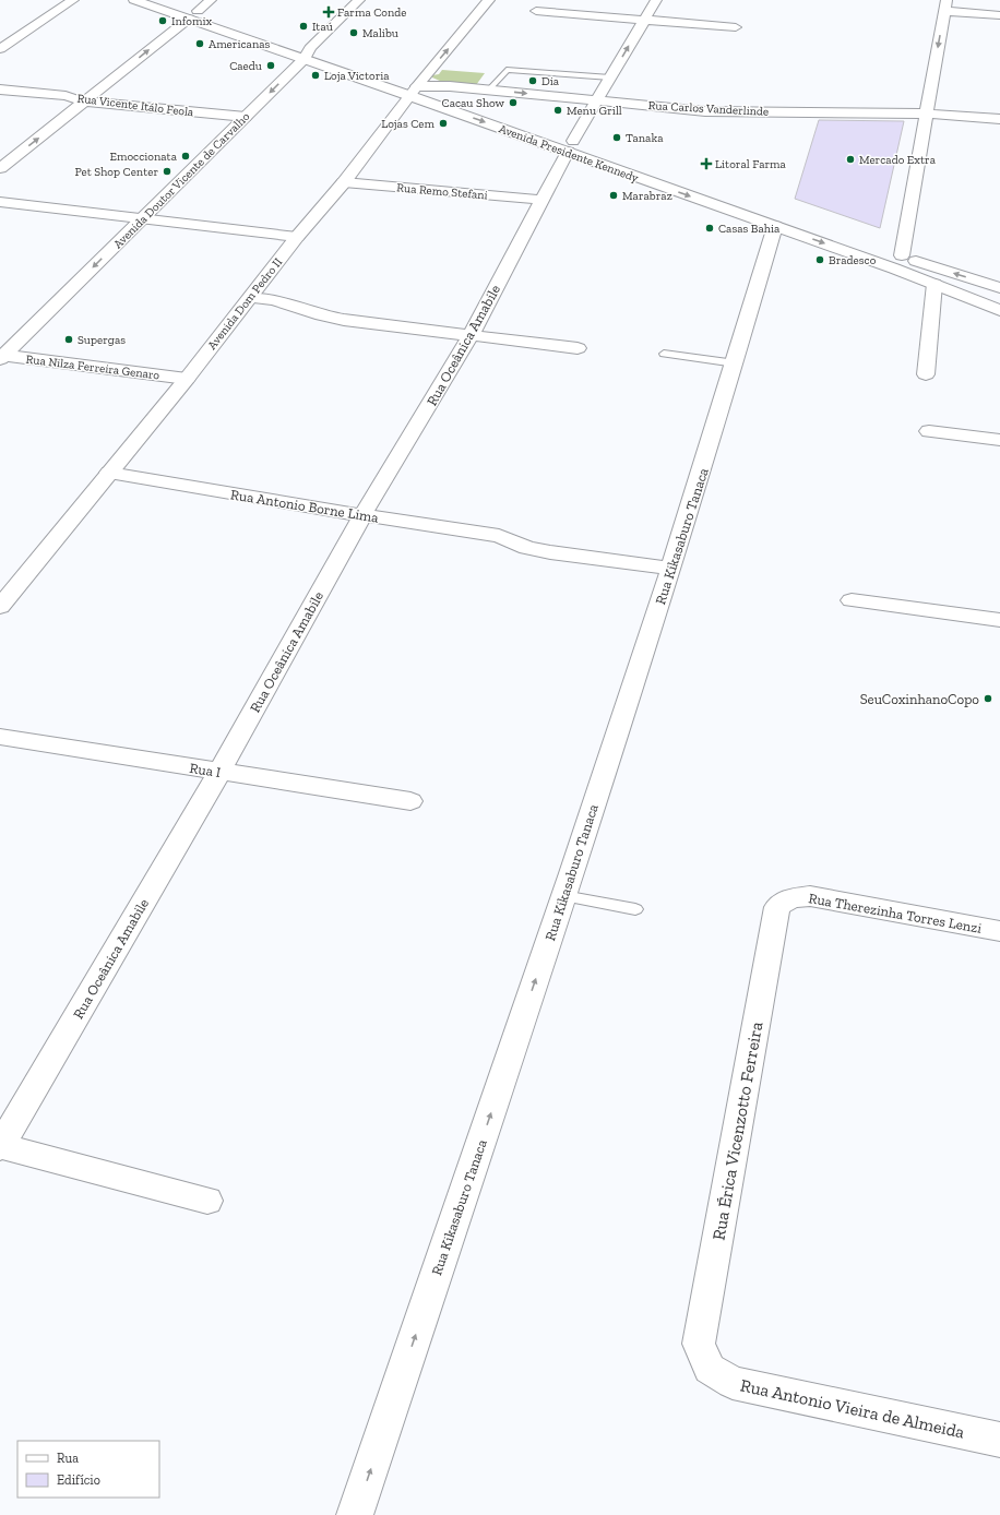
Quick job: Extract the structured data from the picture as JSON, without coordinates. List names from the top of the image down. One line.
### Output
{"streets":{"street":["Rua Vicente Itálo Feola","Rua Carlos Vanderlinde","Avenida Presidente Kennedy","Avenida Doutor Vicente de Carvalho","Rua Remo Stefani","Avenida Dom Pedro II","Rua Oceânica Amabile","Rua Nilza Ferreira Genaro","Rua Antonio Borne Lima","Rua Kikasaburo Tanaca","Rua I","Rua Therezinha Torres Lenzi","Rua Érica Vicenzotto Ferreira","Rua Antonio Vieira de Almeida"]},"crossings":[["Rua Vicente Itálo Feola","Avenida Doutor Vicente de Carvalho"],["Rua Carlos Vanderlinde","Avenida Presidente Kennedy"],["Rua Carlos Vanderlinde","Avenida Dom Pedro II"],["Rua Carlos Vanderlinde","Rua Oceânica Amabile"],["Avenida Presidente Kennedy","Avenida Doutor Vicente de Carvalho"],["Avenida Presidente Kennedy","Avenida Dom Pedro II"],["Avenida Presidente Kennedy","Rua Oceânica Amabile"],["Avenida Presidente Kennedy","Rua Kikasaburo Tanaca"],["Avenida Doutor Vicente de Carvalho","Rua Nilza Ferreira Genaro"],["Rua Remo Stefani","Avenida Dom Pedro II"],["Rua Remo Stefani","Rua Oceânica Amabile"],["Avenida Dom Pedro II","Rua Nilza Ferreira Genaro"],["Avenida Dom Pedro II","Rua Antonio Borne Lima"],["Rua Oceânica Amabile","Rua Antonio Borne Lima"],["Rua Oceânica Amabile","Rua I"],["Rua Antonio Borne Lima","Rua Kikasaburo Tanaca"],["Rua Therezinha Torres Lenzi","Rua Érica Vicenzotto Ferreira"],["Rua Érica Vicenzotto Ferreira","Rua Antonio Vieira de Almeida"]],"one_way":["Rua Kikasaburo Tanaca"],"places":{"health":["Farma Conde","Litoral Farma"],"other":["Infomix","Itaú","Malibu","Americanas","Caedu","Loja Victoria","Dia","Cacau Show","Menu Grill","Lojas Cem","Tanaka","Emoccionata","Mercado Extra","Pet Shop Center","Marabraz","Casas Bahia","Bradesco","Supergas","SeuCoxinhanoCopo"]},"legend":["Rua","Edifício"]}
